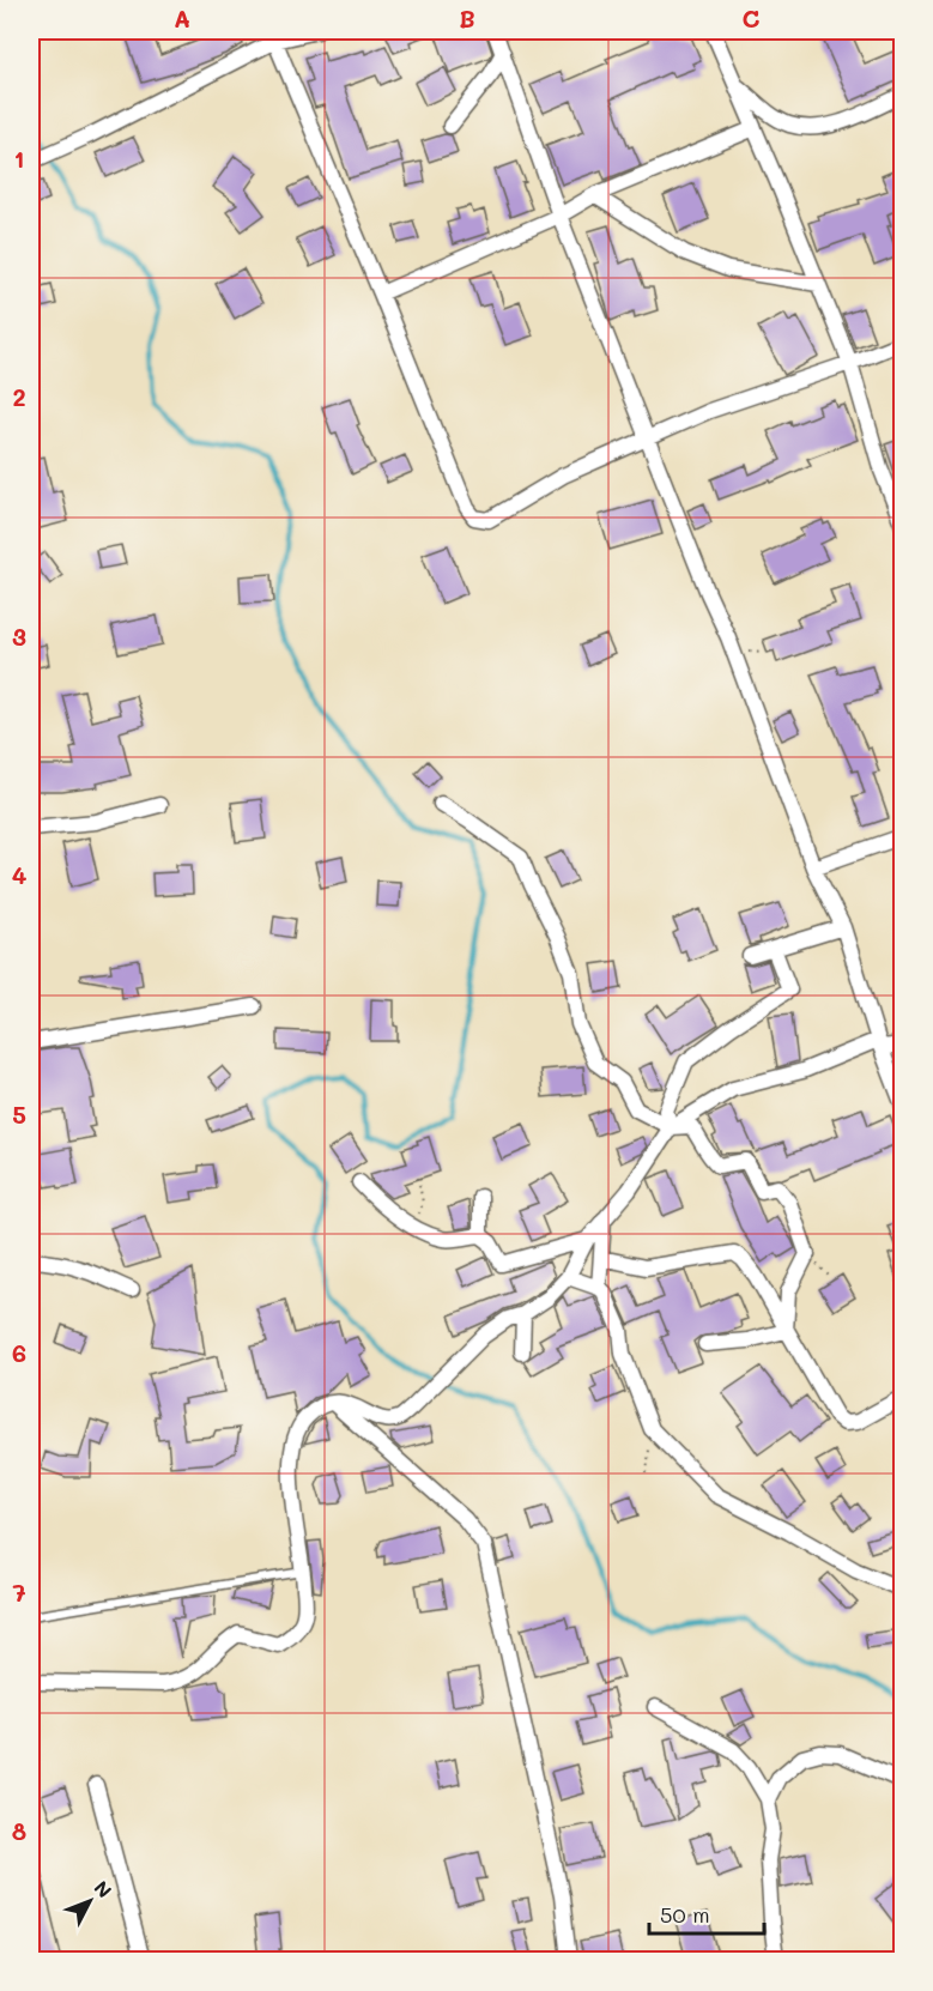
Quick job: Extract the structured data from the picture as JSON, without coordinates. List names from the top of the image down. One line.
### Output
{"scale_bar":"50 m","north":"top right","grid":{"columns":["A","B","C"],"rows":["1","2","3","4","5","6","7","8"]}}
